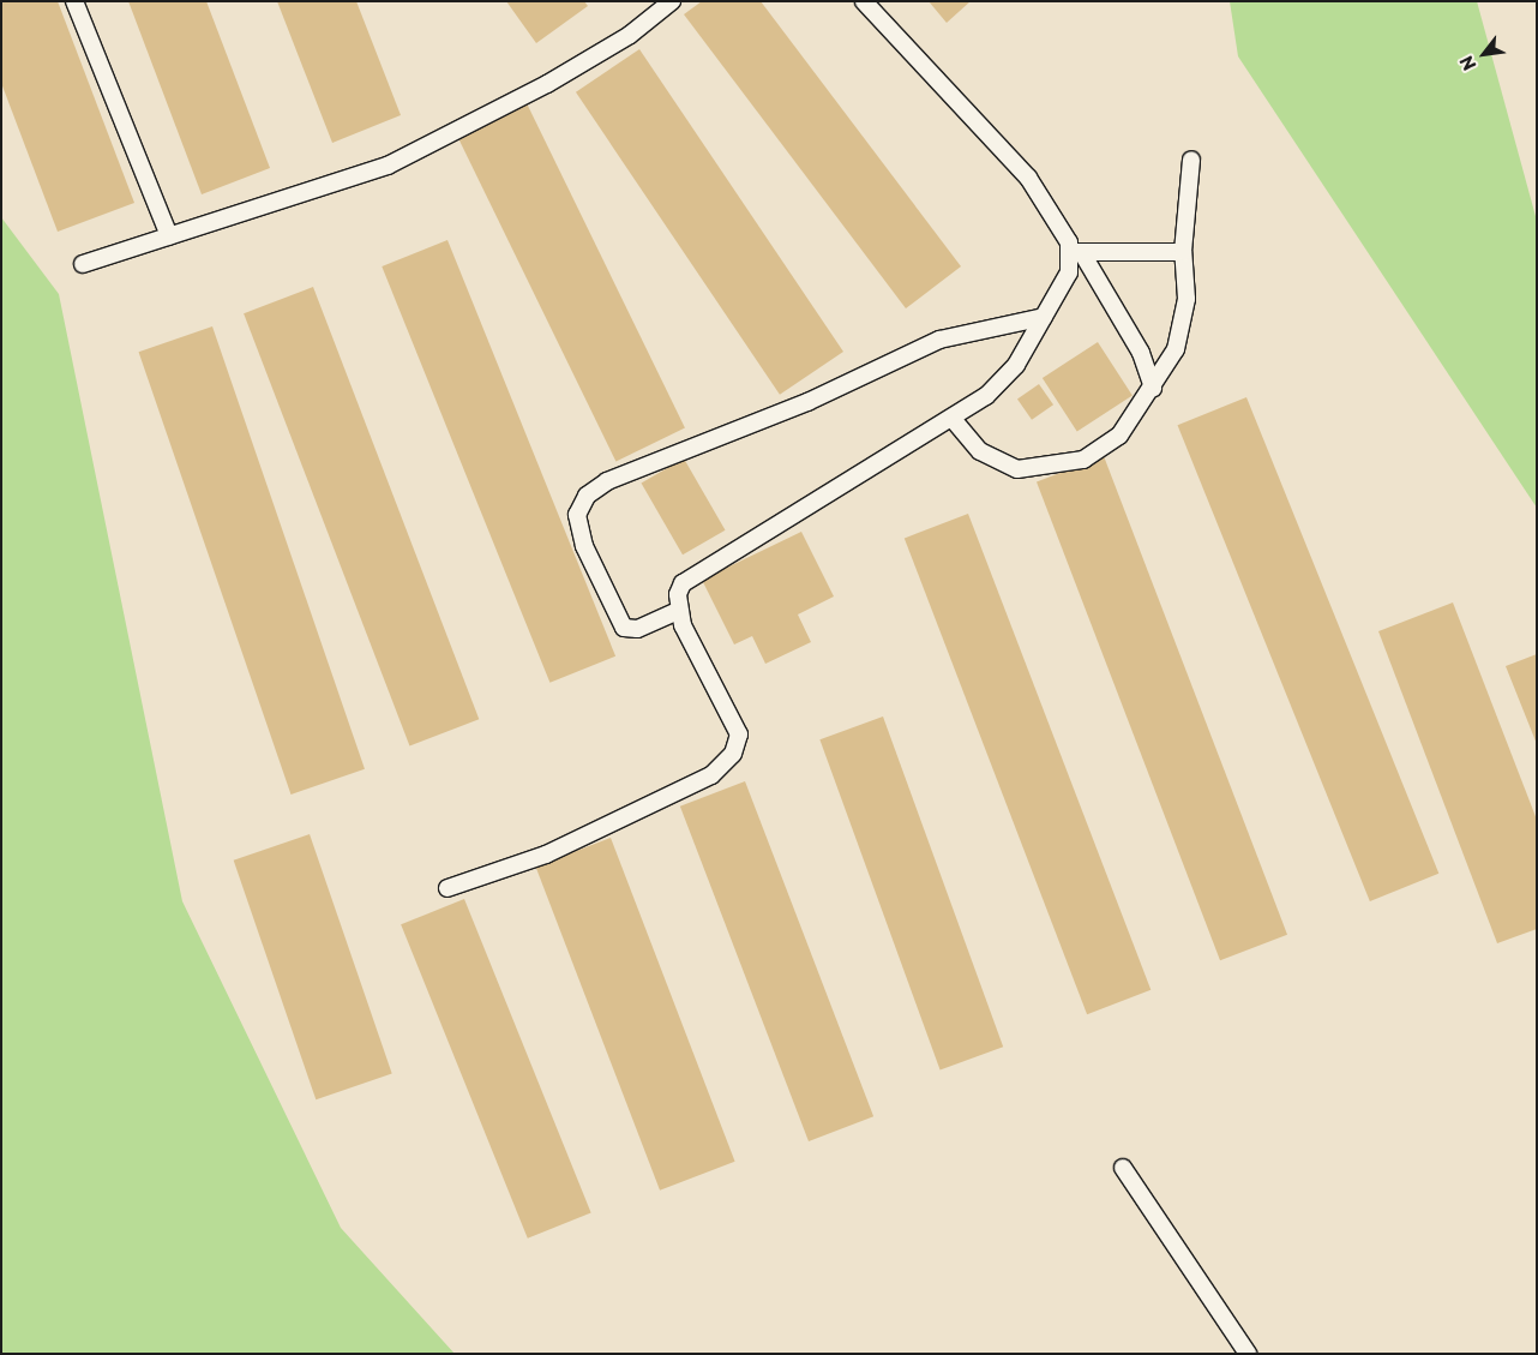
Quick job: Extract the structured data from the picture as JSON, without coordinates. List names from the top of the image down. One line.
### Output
{"north":"bottom left"}
